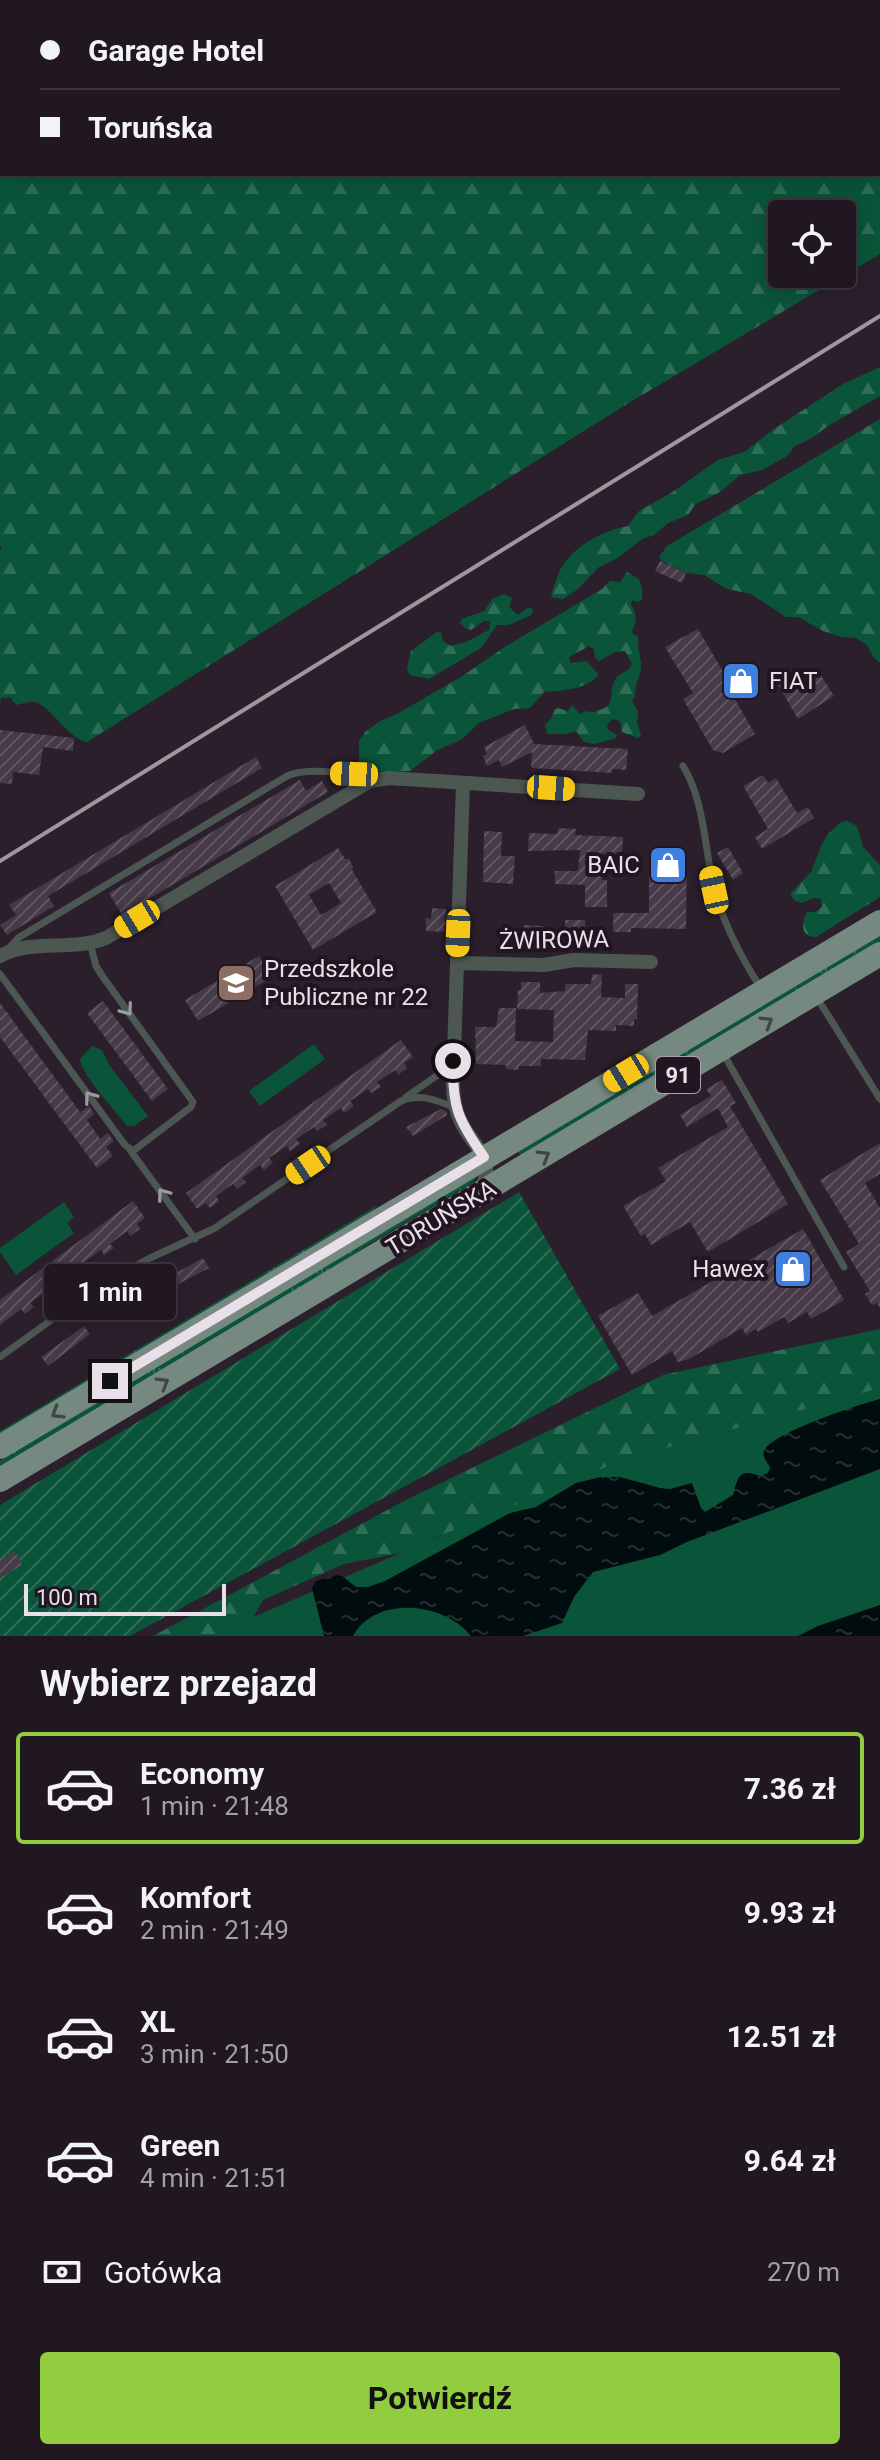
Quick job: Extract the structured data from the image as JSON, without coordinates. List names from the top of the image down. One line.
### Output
{"streets":{"main road":["91","TORUŃSKA"],"street":["ŻWIROWA"]},"places":{"shop":["FIAT","BAIC","Hawex"],"school or university":["Przedszkole Publiczne nr 22"]},"scale_bar":"100 m","page":{"banner":["Garage Hotel","Toruńska"],"bubble":"1 min","scale":"100 m","heading":"Wybierz przejazd","list":[{"name":"Economy","note":"1 min · 21:48","value":"7.36 zł"},{"name":"Komfort","note":"2 min · 21:49","value":"9.93 zł"},{"name":"XL","note":"3 min · 21:50","value":"12.51 zł"},{"name":"Green","note":"4 min · 21:51","value":"9.64 zł"}],"pay":["Gotówka","270 m"],"buttons":"Potwierdź"}}
